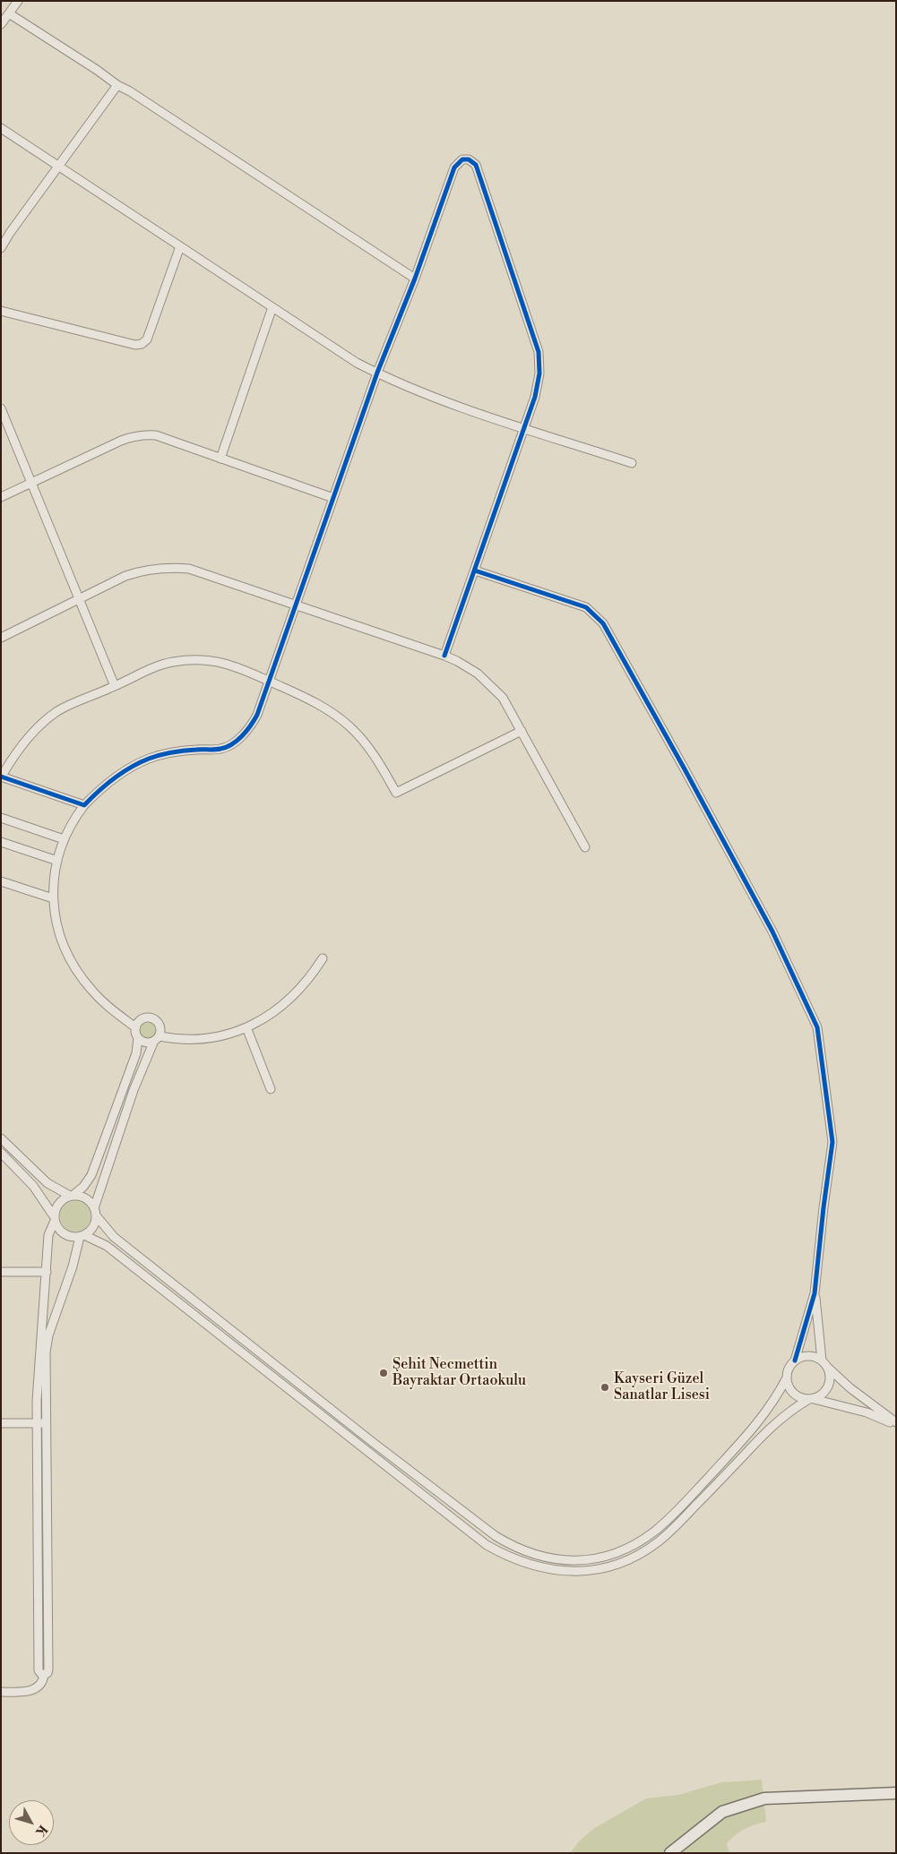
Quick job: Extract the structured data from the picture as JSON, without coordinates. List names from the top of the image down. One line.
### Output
{"places":["Şehit Necmettin Bayraktar Ortaokulu","Kayseri Güzel Sanatlar Lisesi"],"north":"bottom right"}
